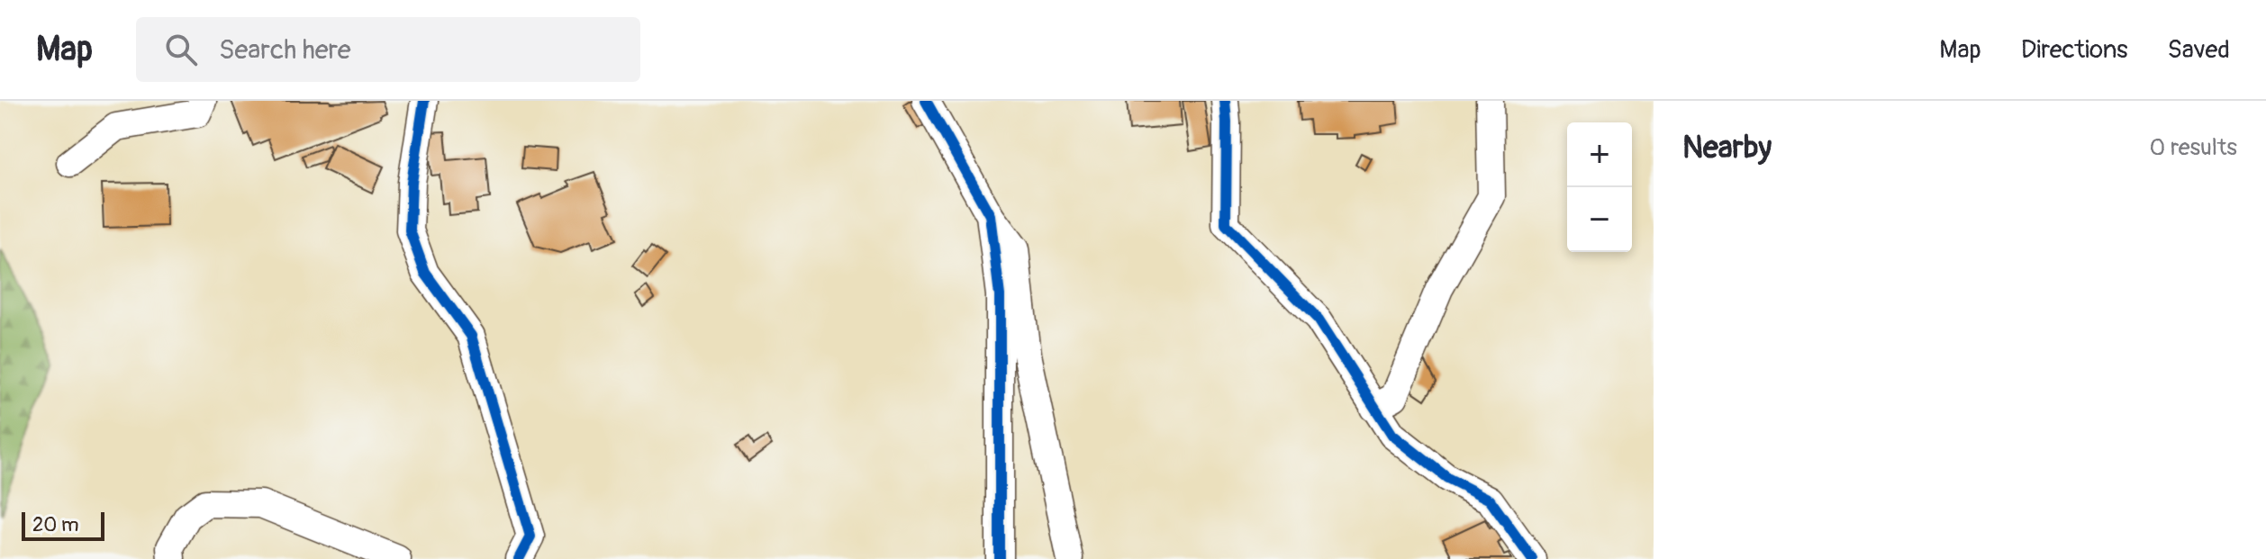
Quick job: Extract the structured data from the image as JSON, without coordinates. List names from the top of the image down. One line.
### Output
{"scale_bar":"20 m","page":{"header":"Map","search":"Search here","nav":["Map","Directions","Saved"],"heading":["Nearby","0 results"],"map_buttons":["+","−"],"scale":"20 m"}}
